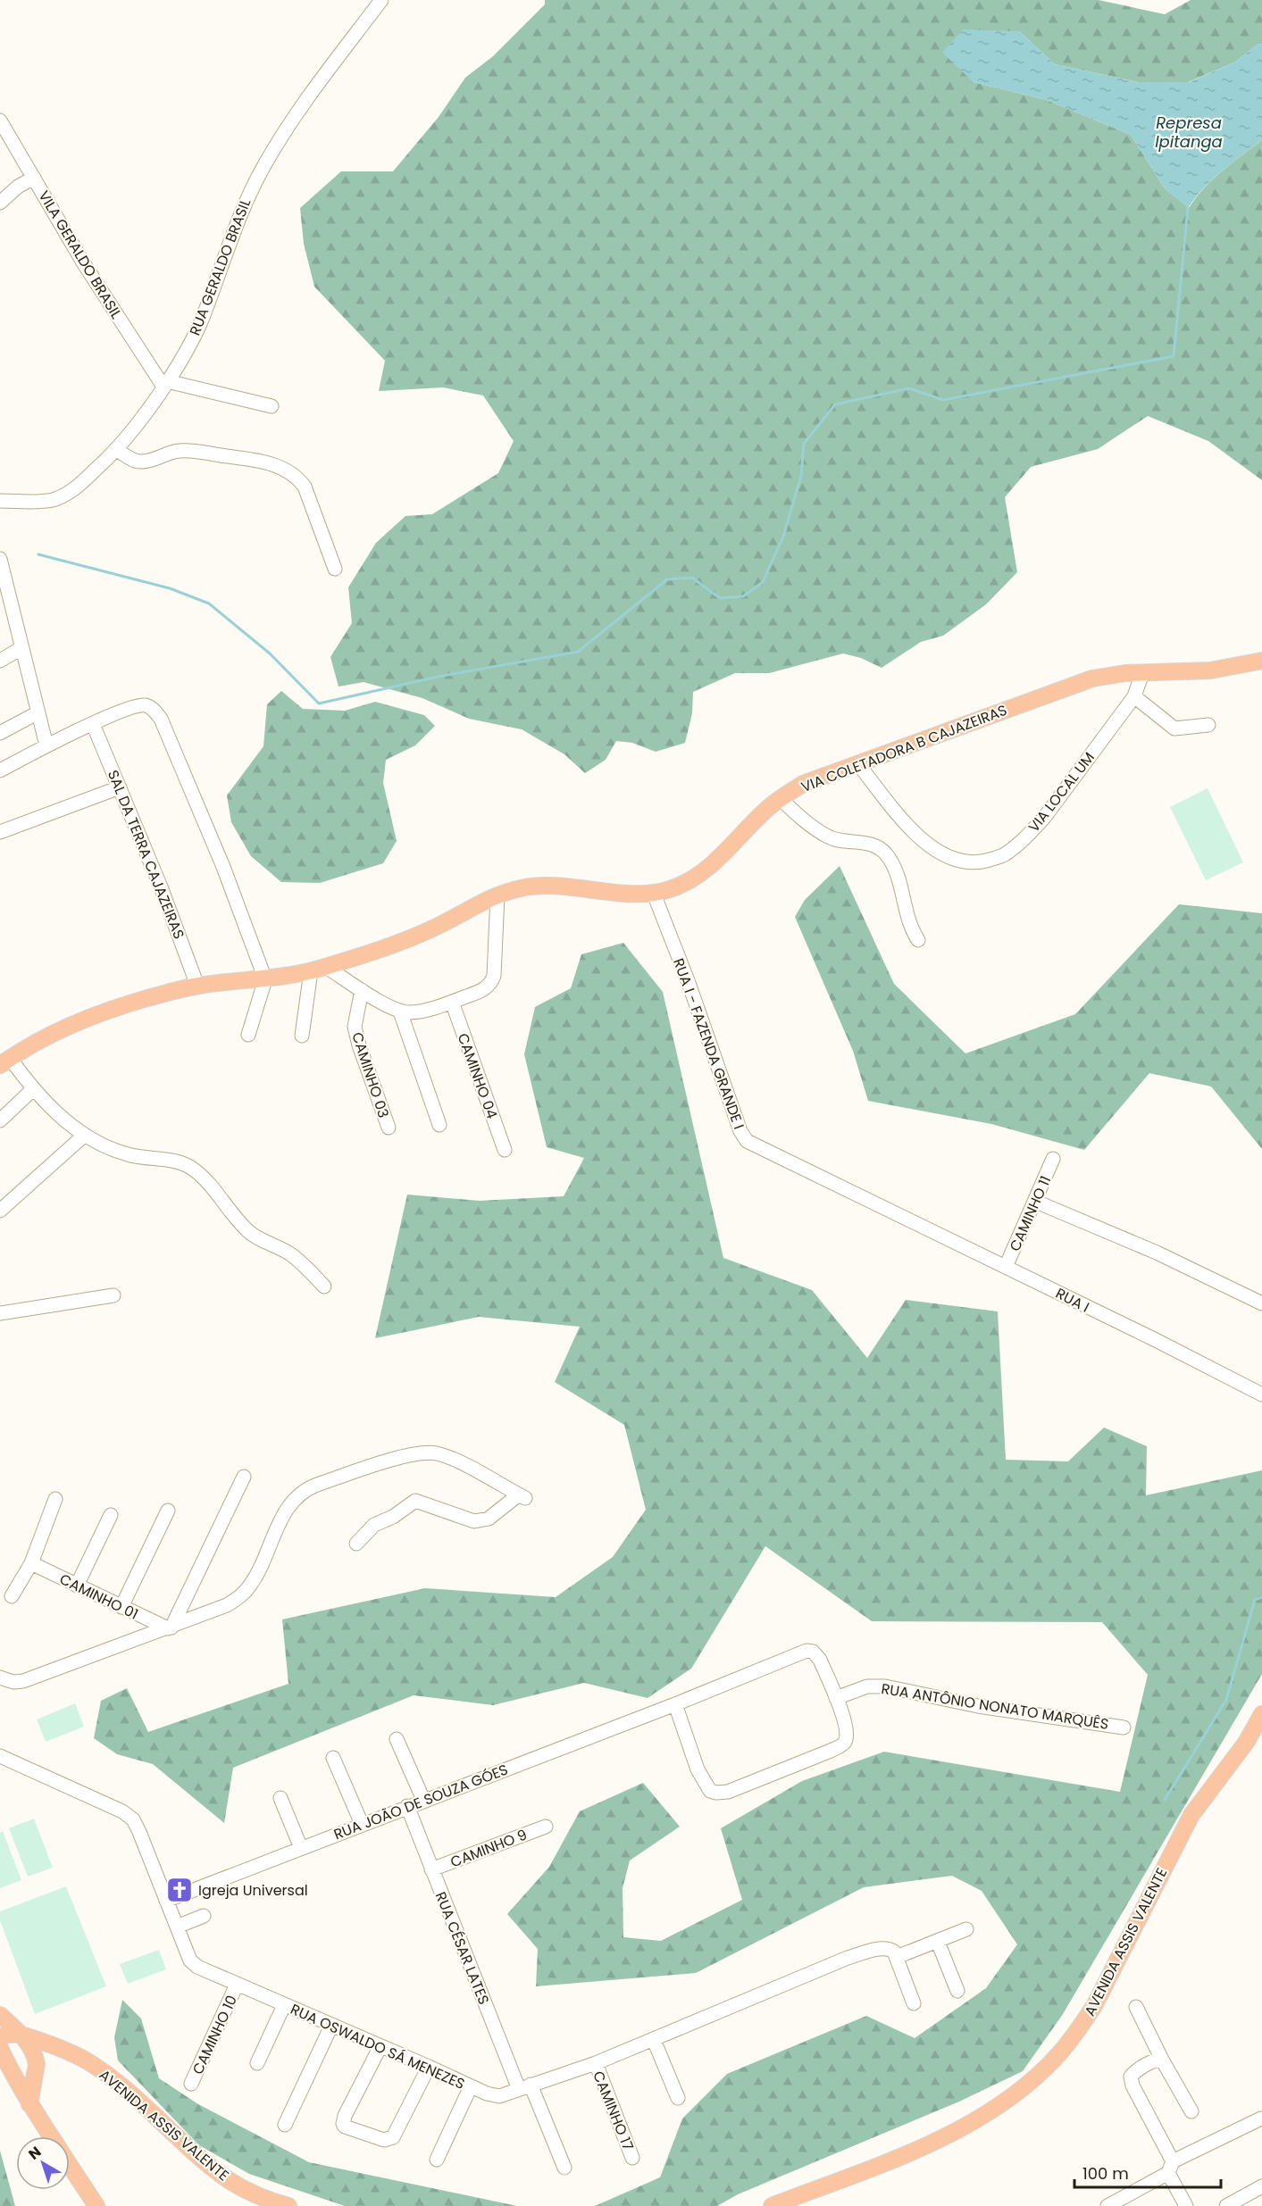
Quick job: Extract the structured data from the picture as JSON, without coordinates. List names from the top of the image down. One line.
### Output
{"streets":{"main road":["VIA COLETADORA B CAJAZEIRAS","AVENIDA ASSIS VALENTE"],"street":["VILA GERALDO BRASIL","RUA GERALDO BRASIL","VIA LOCAL UM","SAL DA TERRA CAJAZEIRAS","RUA I - FAZENDA GRANDE I","CAMINHO 03","CAMINHO 04","CAMINHO 11","RUA I","CAMINHO 01","RUA ANTÔNIO NONATO MARQUÊS","RUA JOÃO DE SOUZA GÓES","CAMINHO 9","RUA CÉSAR LATES","CAMINHO 10","RUA OSWALDO SÁ MENEZES","CAMINHO 17"]},"crossings":[["VILA GERALDO BRASIL","RUA GERALDO BRASIL"],["VIA COLETADORA B CAJAZEIRAS","VIA LOCAL UM"],["VIA COLETADORA B CAJAZEIRAS","SAL DA TERRA CAJAZEIRAS"],["VIA COLETADORA B CAJAZEIRAS","RUA I - FAZENDA GRANDE I"],["RUA I - FAZENDA GRANDE I","RUA I"],["CAMINHO 11","RUA I"],["RUA ANTÔNIO NONATO MARQUÊS","RUA JOÃO DE SOUZA GÓES"],["RUA JOÃO DE SOUZA GÓES","RUA CÉSAR LATES"],["RUA JOÃO DE SOUZA GÓES","RUA OSWALDO SÁ MENEZES"],["CAMINHO 9","RUA CÉSAR LATES"],["RUA CÉSAR LATES","RUA OSWALDO SÁ MENEZES"],["CAMINHO 10","RUA OSWALDO SÁ MENEZES"],["RUA OSWALDO SÁ MENEZES","CAMINHO 17"]],"water":["Represa Ipitanga"],"places":{"church":["Igreja Universal"]},"scale_bar":"100 m","north":"top left"}
